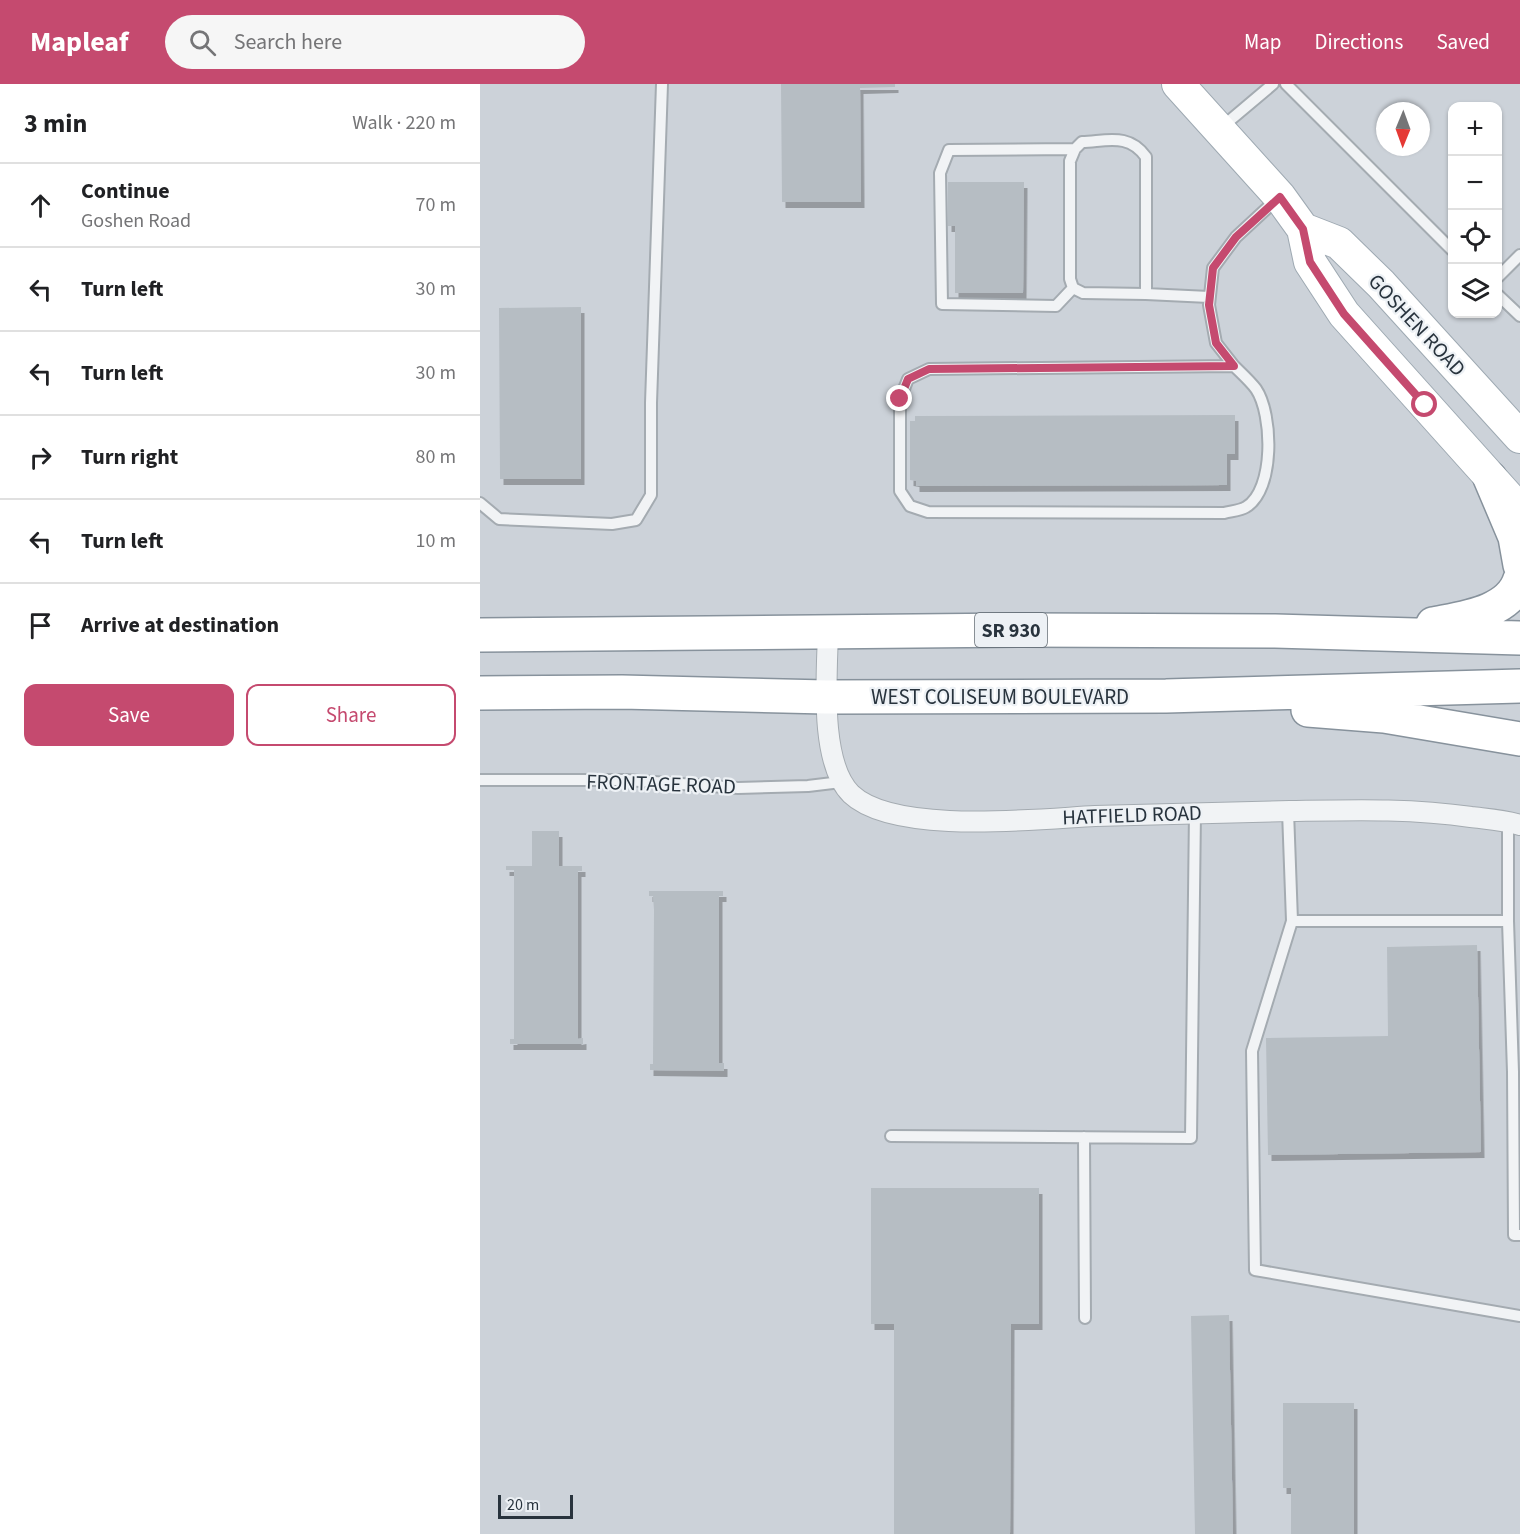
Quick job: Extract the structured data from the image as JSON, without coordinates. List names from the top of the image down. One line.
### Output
{"streets":{"highway":["SR 930","WEST COLISEUM BOULEVARD"],"main road":["GOSHEN ROAD"],"street":["HATFIELD ROAD"],"lane":["FRONTAGE ROAD"]},"crossings":[["FRONTAGE ROAD","HATFIELD ROAD"]],"scale_bar":"20 m","north":"bottom","page":{"header":"Mapleaf","search":"Search here","nav":["Map","Directions","Saved"],"heading":["3 min","Walk · 220 m"],"map_buttons":["+","−"],"list":[["Continue","Goshen Road","70 m"],["Turn left","30 m"],["Turn left","30 m"],["Turn right","80 m"],["Turn left","10 m"],"Arrive at destination"],"buttons":["Save","Share"],"scale":"20 m"}}
